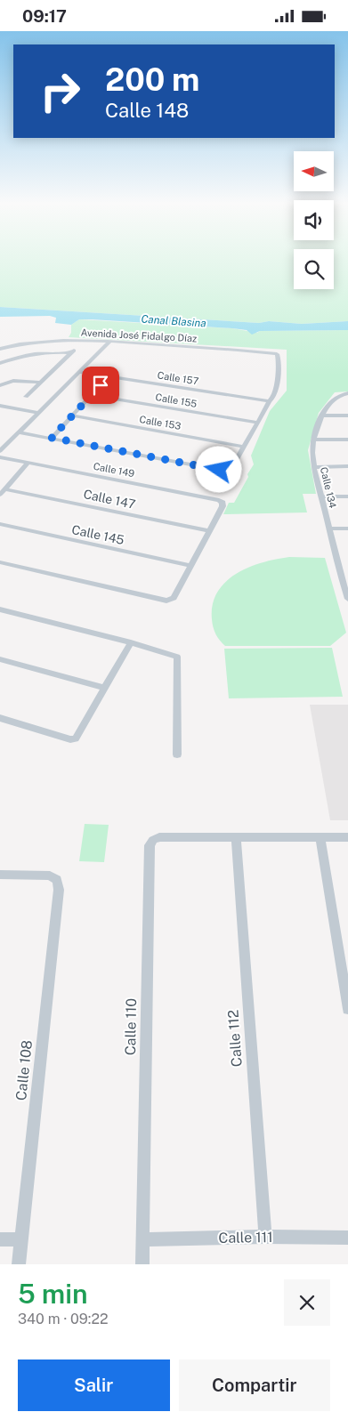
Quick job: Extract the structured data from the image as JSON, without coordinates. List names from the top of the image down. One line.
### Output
{"streets":{"street":["Avenida José Fidalgo Díaz","Calle 157","Calle 155","Calle 153","Calle 149","Calle 134","Calle 147","Calle 145","Calle 110","Calle 112","Calle 108","Calle 111"]},"crossings":[["Avenida José Fidalgo Díaz","Calle 157"],["Calle 149","Calle 147"],["Calle 110","Calle 111"],["Calle 112","Calle 111"]],"water":["Canal Blasina"],"north":"left","page":{"status":"09:17","turn":["200 m","Calle 148"],"heading":["5 min","340 m · 09:22"],"buttons":["Salir","Compartir"]}}
